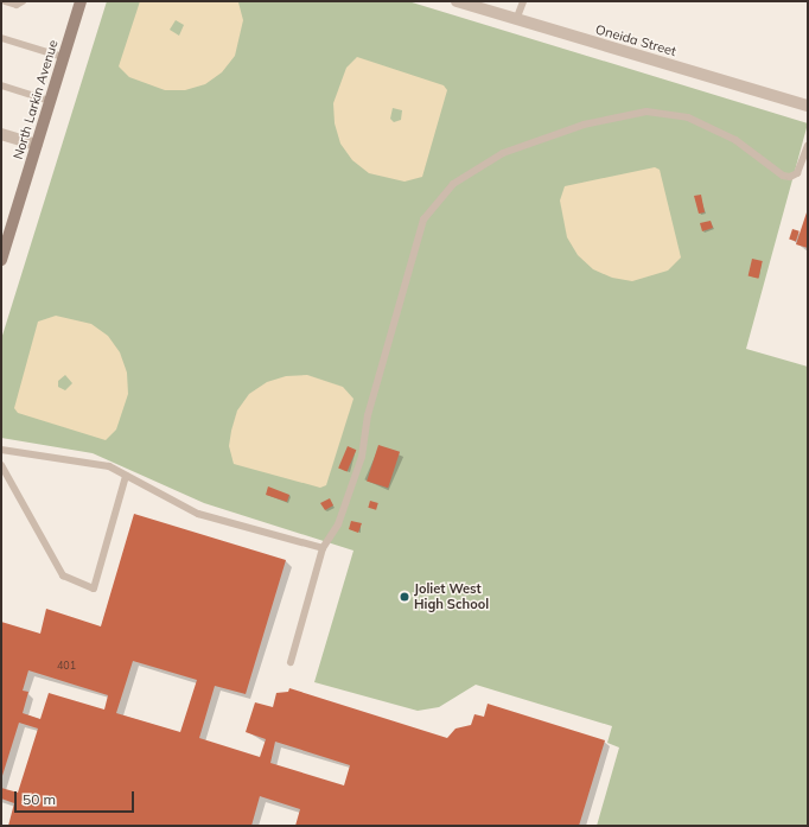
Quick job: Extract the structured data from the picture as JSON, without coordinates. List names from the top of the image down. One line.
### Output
{"streets":{"main road":["North Larkin Avenue"],"street":["Oneida Street"]},"places":["Joliet West High School"],"house_numbers":["401"],"scale_bar":"50 m"}
